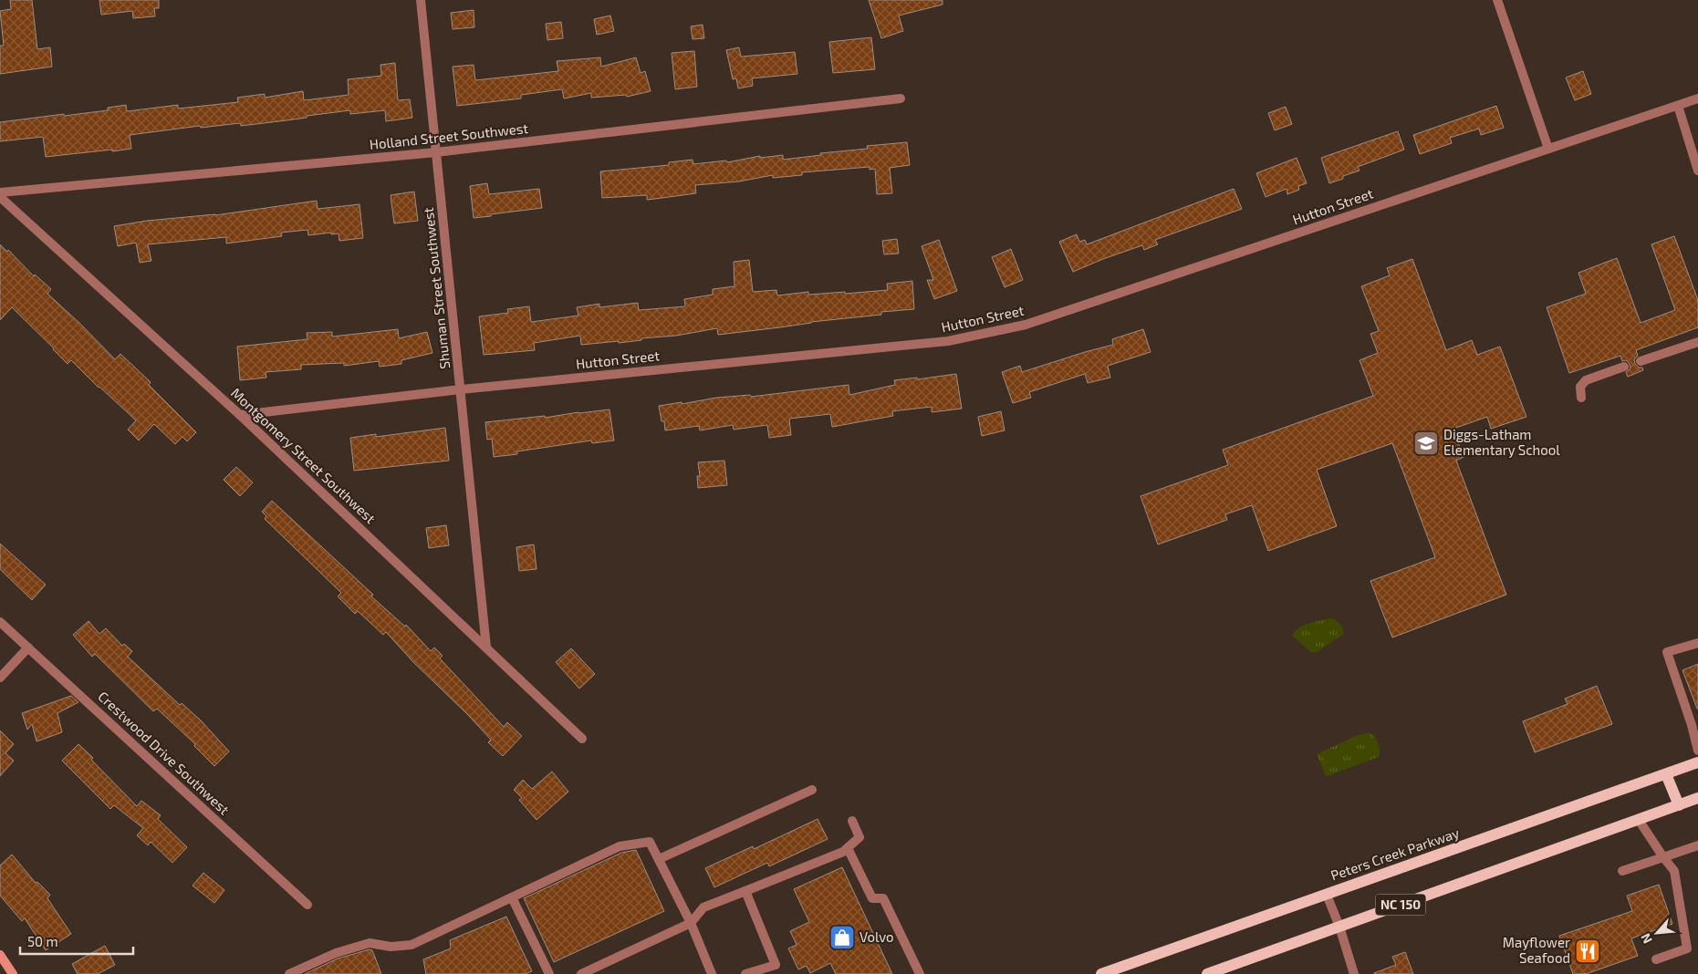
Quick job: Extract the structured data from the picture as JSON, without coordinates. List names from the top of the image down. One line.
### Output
{"streets":{"main road":["Peters Creek Parkway","NC 150"],"street":["Holland Street Southwest","Hutton Street","Shuman Street Southwest","Montgomery Street Southwest","Crestwood Drive Southwest"]},"crossings":[["Holland Street Southwest","Shuman Street Southwest"],["Hutton Street","Shuman Street Southwest"],["Hutton Street","Montgomery Street Southwest"],["Shuman Street Southwest","Montgomery Street Southwest"]],"places":{"school or university":["Diggs-Latham Elementary School"],"shop":["Volvo"],"restaurant":["Mayflower Seafood"]},"scale_bar":"50 m","north":"bottom left"}
